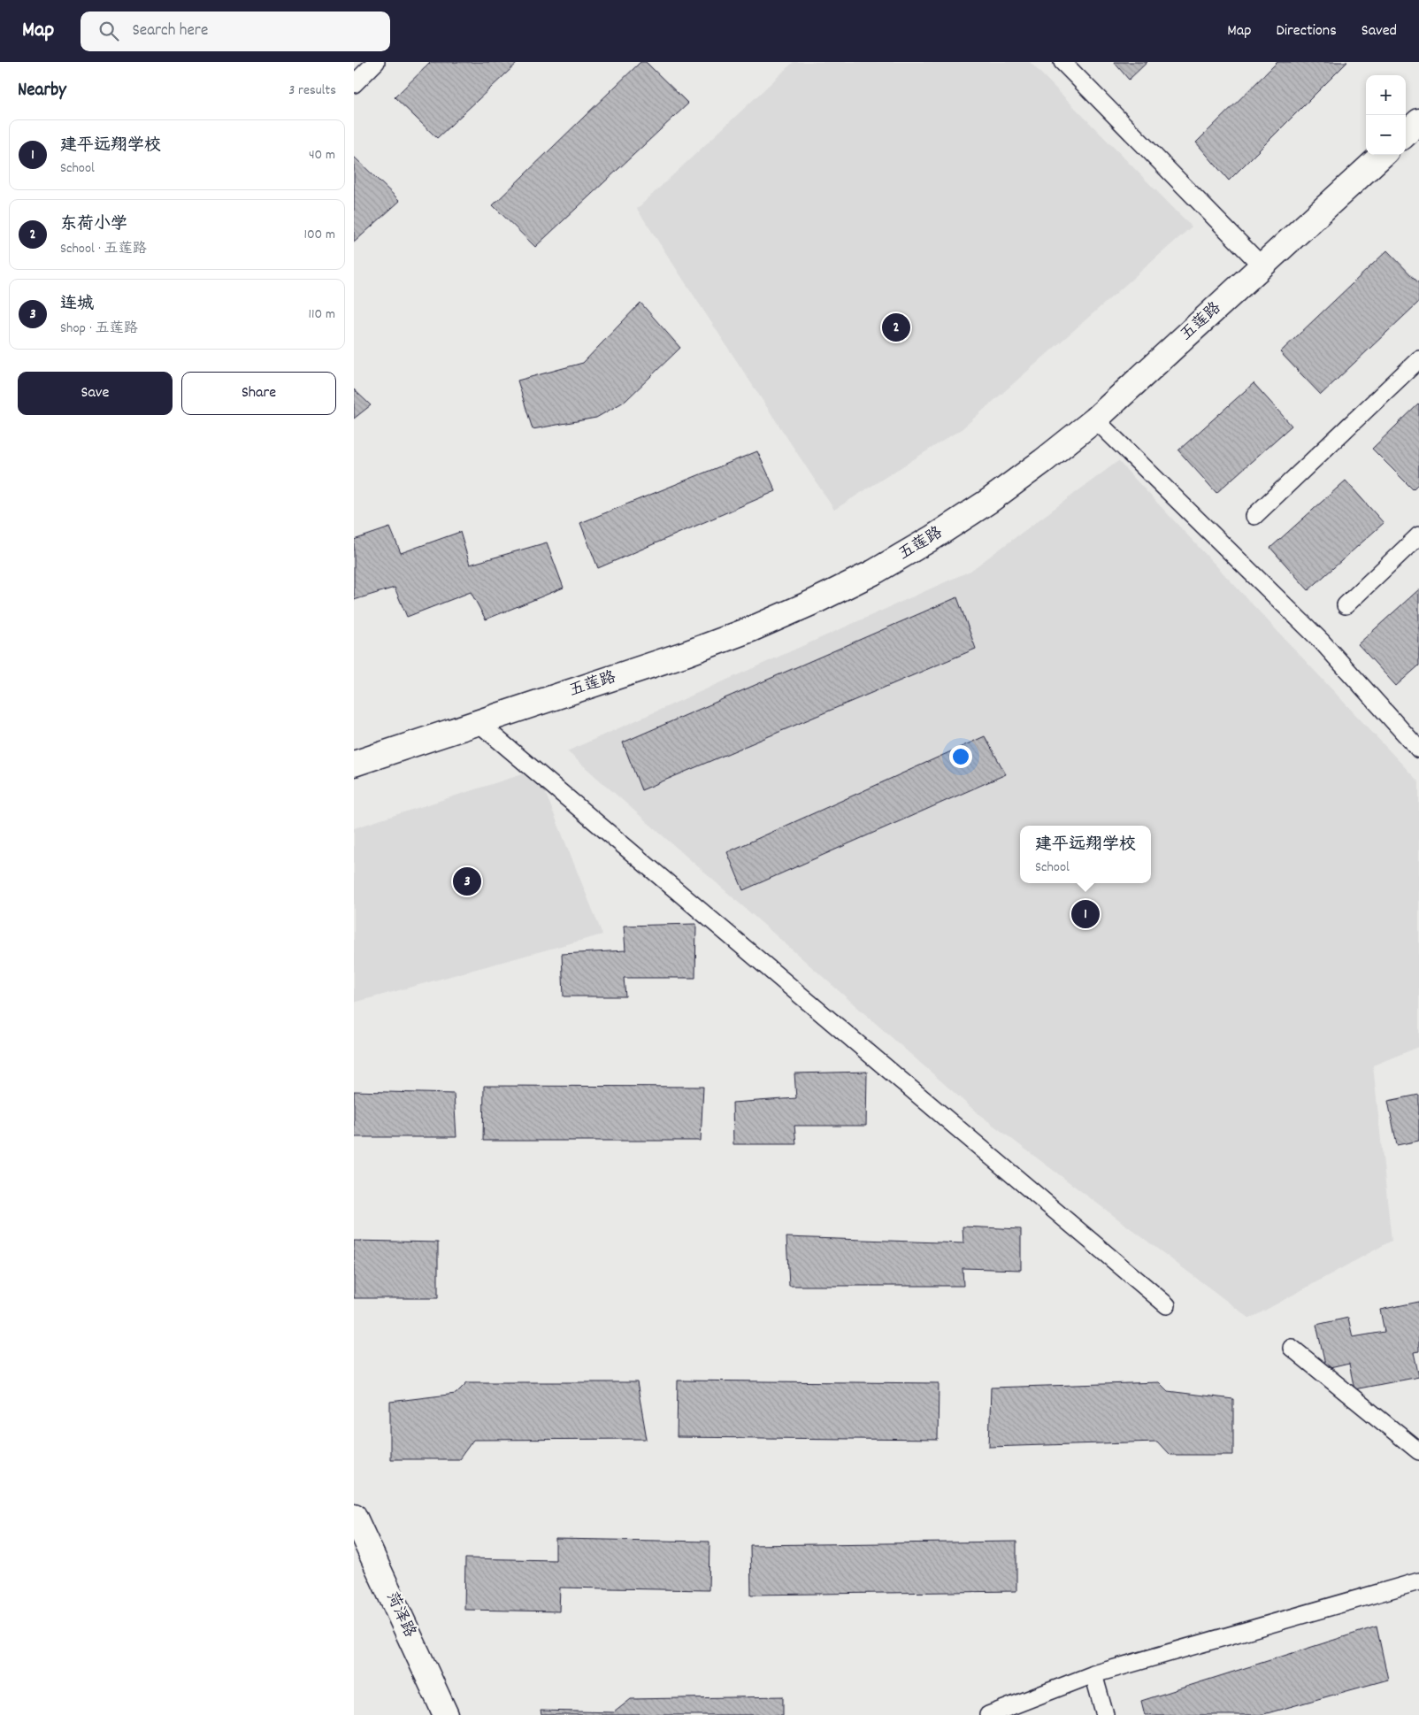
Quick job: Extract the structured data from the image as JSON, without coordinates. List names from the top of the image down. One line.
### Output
{"streets":{"street":["五莲路","菏泽路"]},"page":{"header":"Map","search":"Search here","nav":["Map","Directions","Saved"],"heading":["Nearby","3 results"],"map_buttons":["+","−"],"list":[{"mark":"1","name":"建平远翔学校","note":"School","value":"40 m"},{"mark":"2","name":"东荷小学","note":"School · 五莲路","value":"100 m"},{"mark":"3","name":"连城","note":"Shop · 五莲路","value":"110 m"}],"pins":["2","3","1"],"buttons":["Save","Share"],"popup":["建平远翔学校","School"]}}
